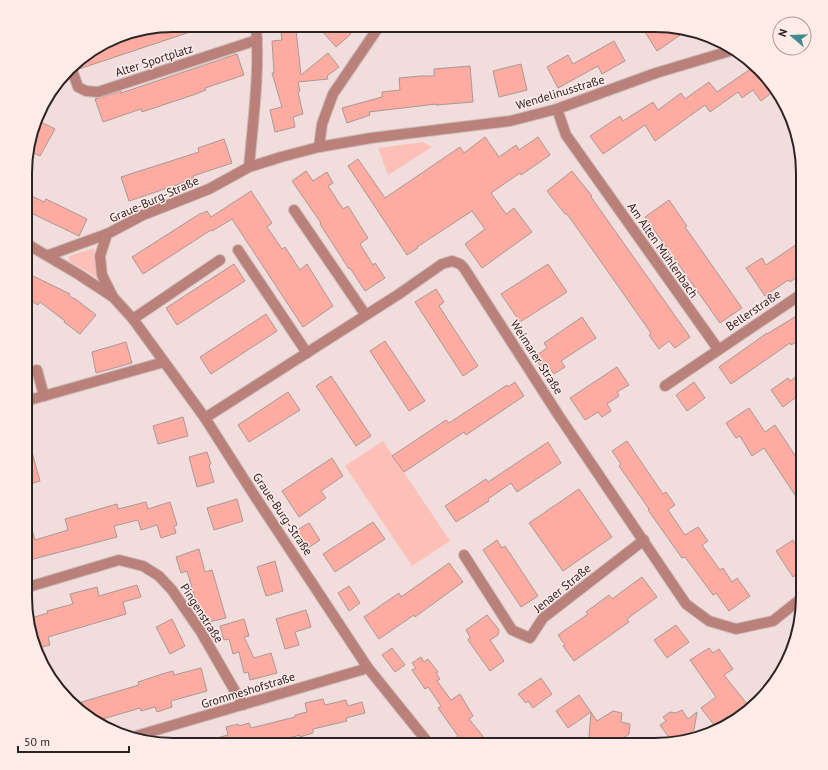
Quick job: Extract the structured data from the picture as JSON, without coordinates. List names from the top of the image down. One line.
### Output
{"streets":{"street":["Alter Sportplatz","Wendelinusstraße","Graue-Burg-Straße","Am Alten Mühlenbach","Bellerstraße","Weimarer Straße","Jenaer Straße","Pingenstraße","Grommeshofstraße"]},"crossings":[["Wendelinusstraße","Graue-Burg-Straße"],["Wendelinusstraße","Am Alten Mühlenbach"],["Graue-Burg-Straße","Weimarer Straße"],["Graue-Burg-Straße","Grommeshofstraße"],["Am Alten Mühlenbach","Bellerstraße"],["Weimarer Straße","Jenaer Straße"],["Pingenstraße","Grommeshofstraße"]],"scale_bar":"50 m","north":"left"}
